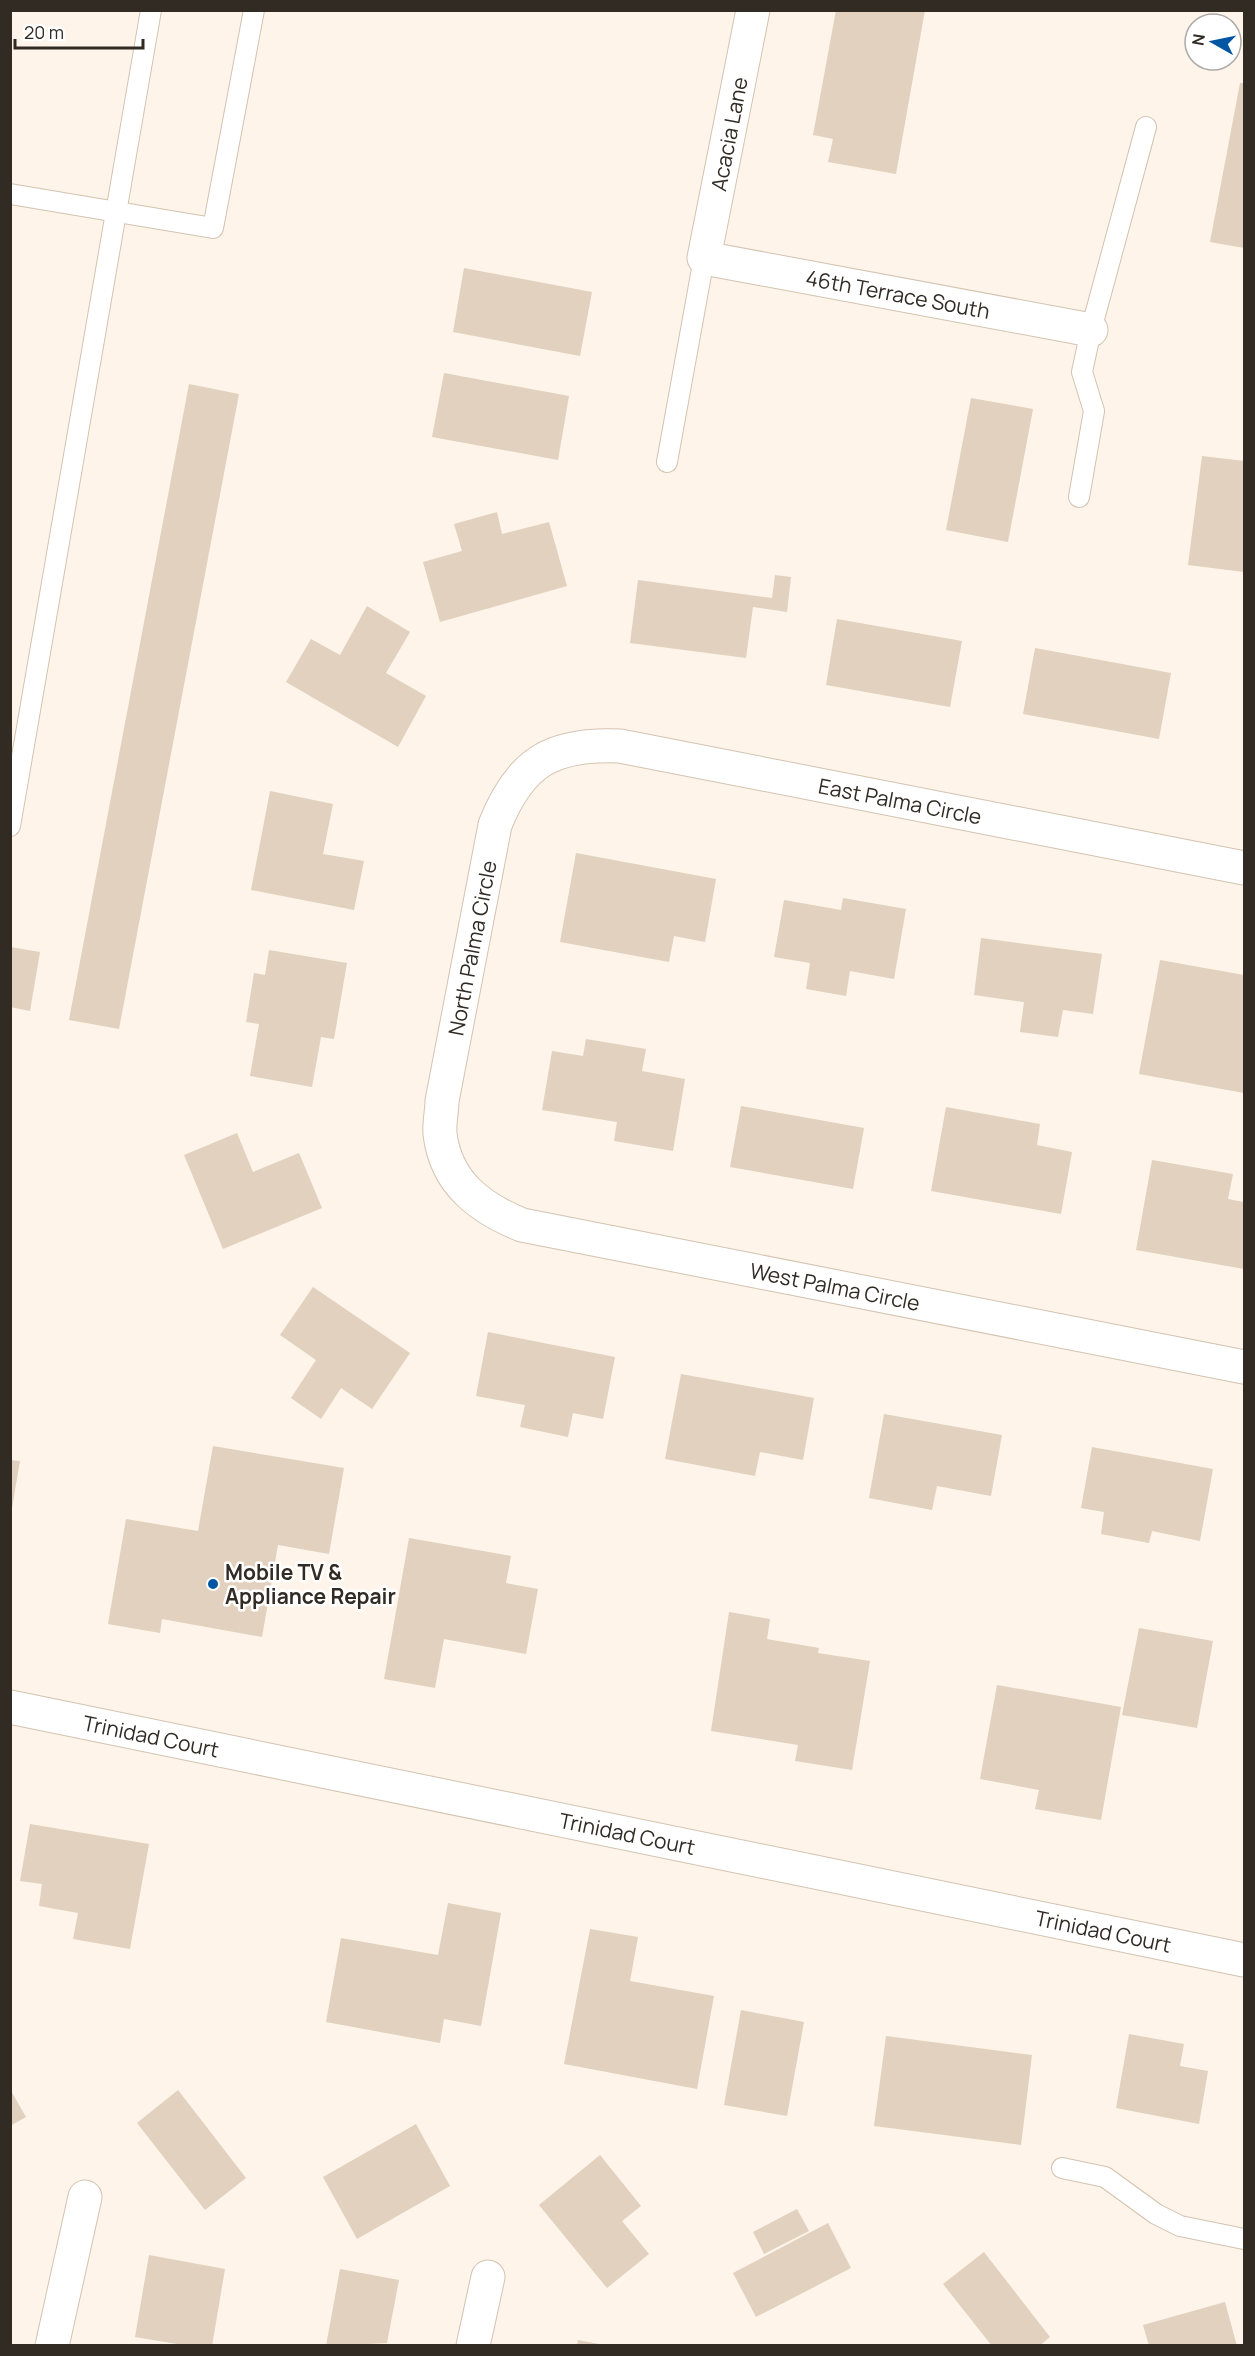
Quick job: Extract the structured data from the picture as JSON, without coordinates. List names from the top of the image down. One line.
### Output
{"streets":{"street":["Acacia Lane","46th Terrace South","East Palma Circle","North Palma Circle","West Palma Circle","Trinidad Court"]},"crossings":[["Acacia Lane","46th Terrace South"],["East Palma Circle","North Palma Circle"],["North Palma Circle","West Palma Circle"]],"places":["Mobile TV & Appliance Repair"],"scale_bar":"20 m","north":"left"}
